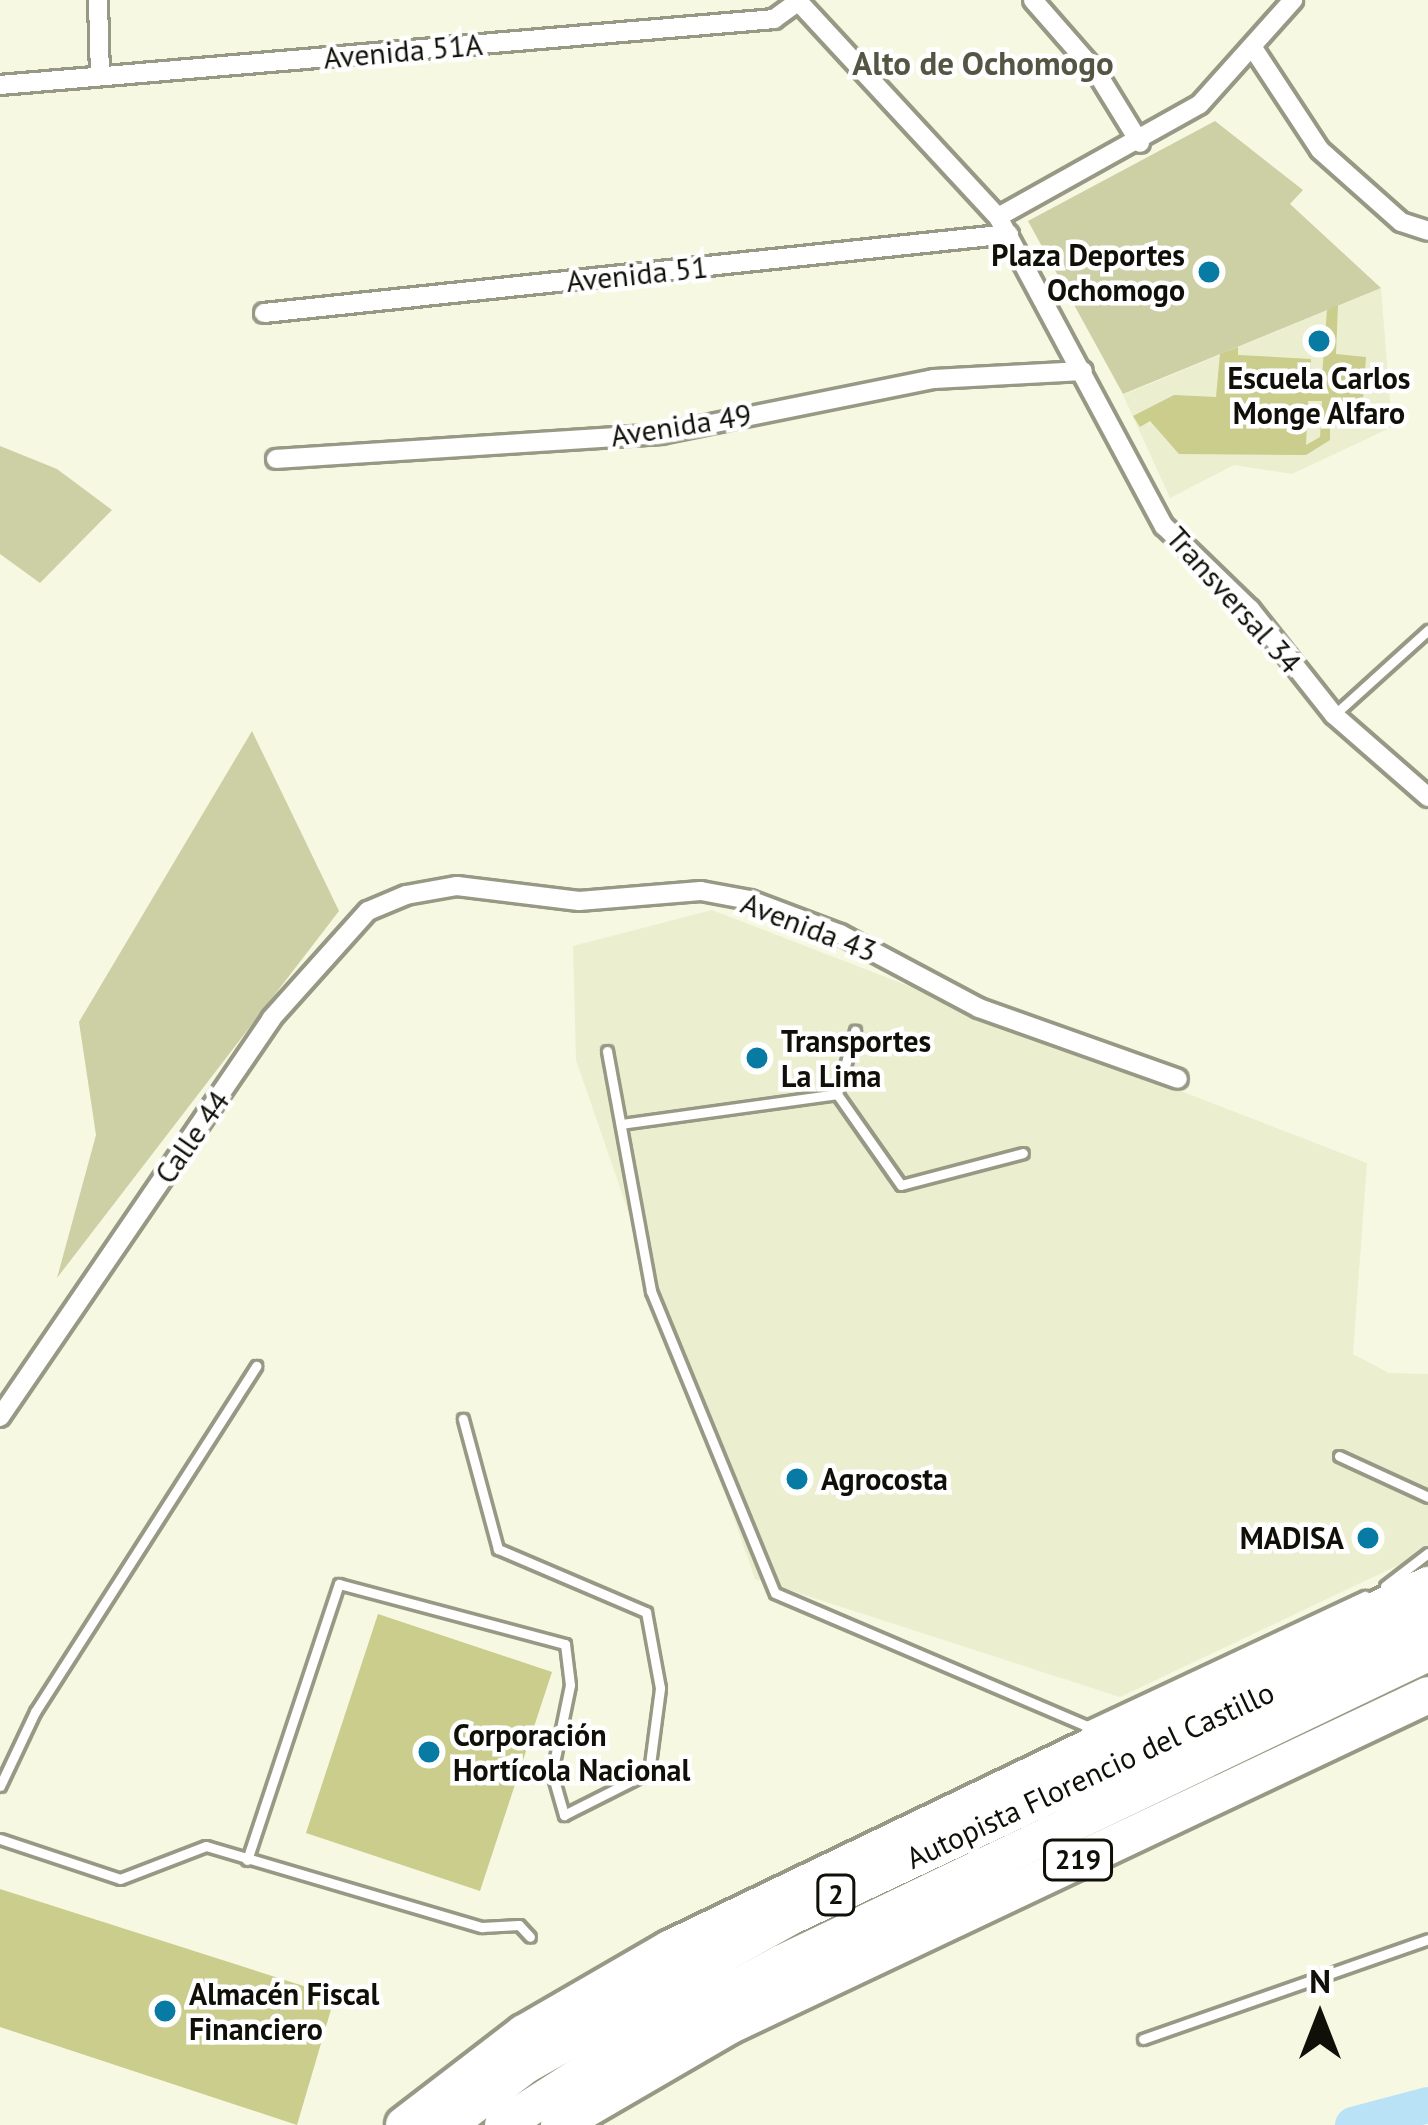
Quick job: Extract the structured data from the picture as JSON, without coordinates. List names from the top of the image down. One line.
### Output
{"streets":{"highway":["Autopista Florencio del Castillo","219","2"],"street":["Avenida 51A","Avenida 51","Avenida 49","Transversal 34","Avenida 43","Calle 44"]},"crossings":[["Avenida 51A","Transversal 34"],["Avenida 51","Transversal 34"],["Avenida 49","Transversal 34"],["Avenida 43","Calle 44"]],"districts":["Alto de Ochomogo"],"places":["Plaza Deportes Ochomogo","Escuela Carlos Monge Alfaro","Transportes La Lima","Agrocosta","MADISA","Corporación Hortícola Nacional","Almacén Fiscal Financiero"],"north":"top"}
